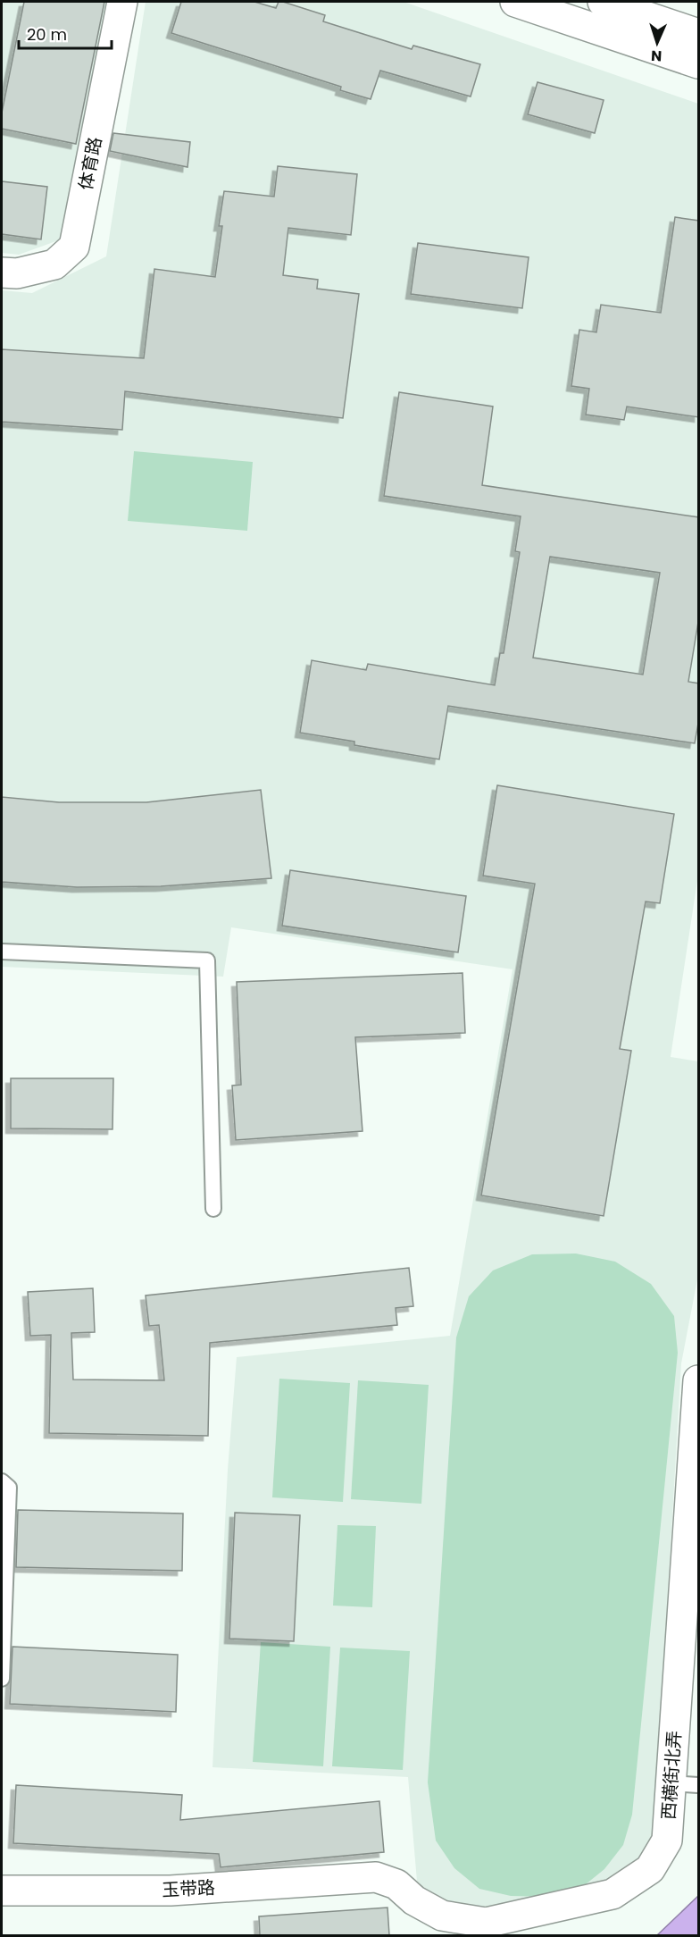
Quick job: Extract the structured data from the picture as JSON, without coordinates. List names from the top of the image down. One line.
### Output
{"streets":{"street":["体育路","西横街北弄","玉带路"]},"crossings":[["西横街北弄","玉带路"]],"scale_bar":"20 m","north":"bottom"}
